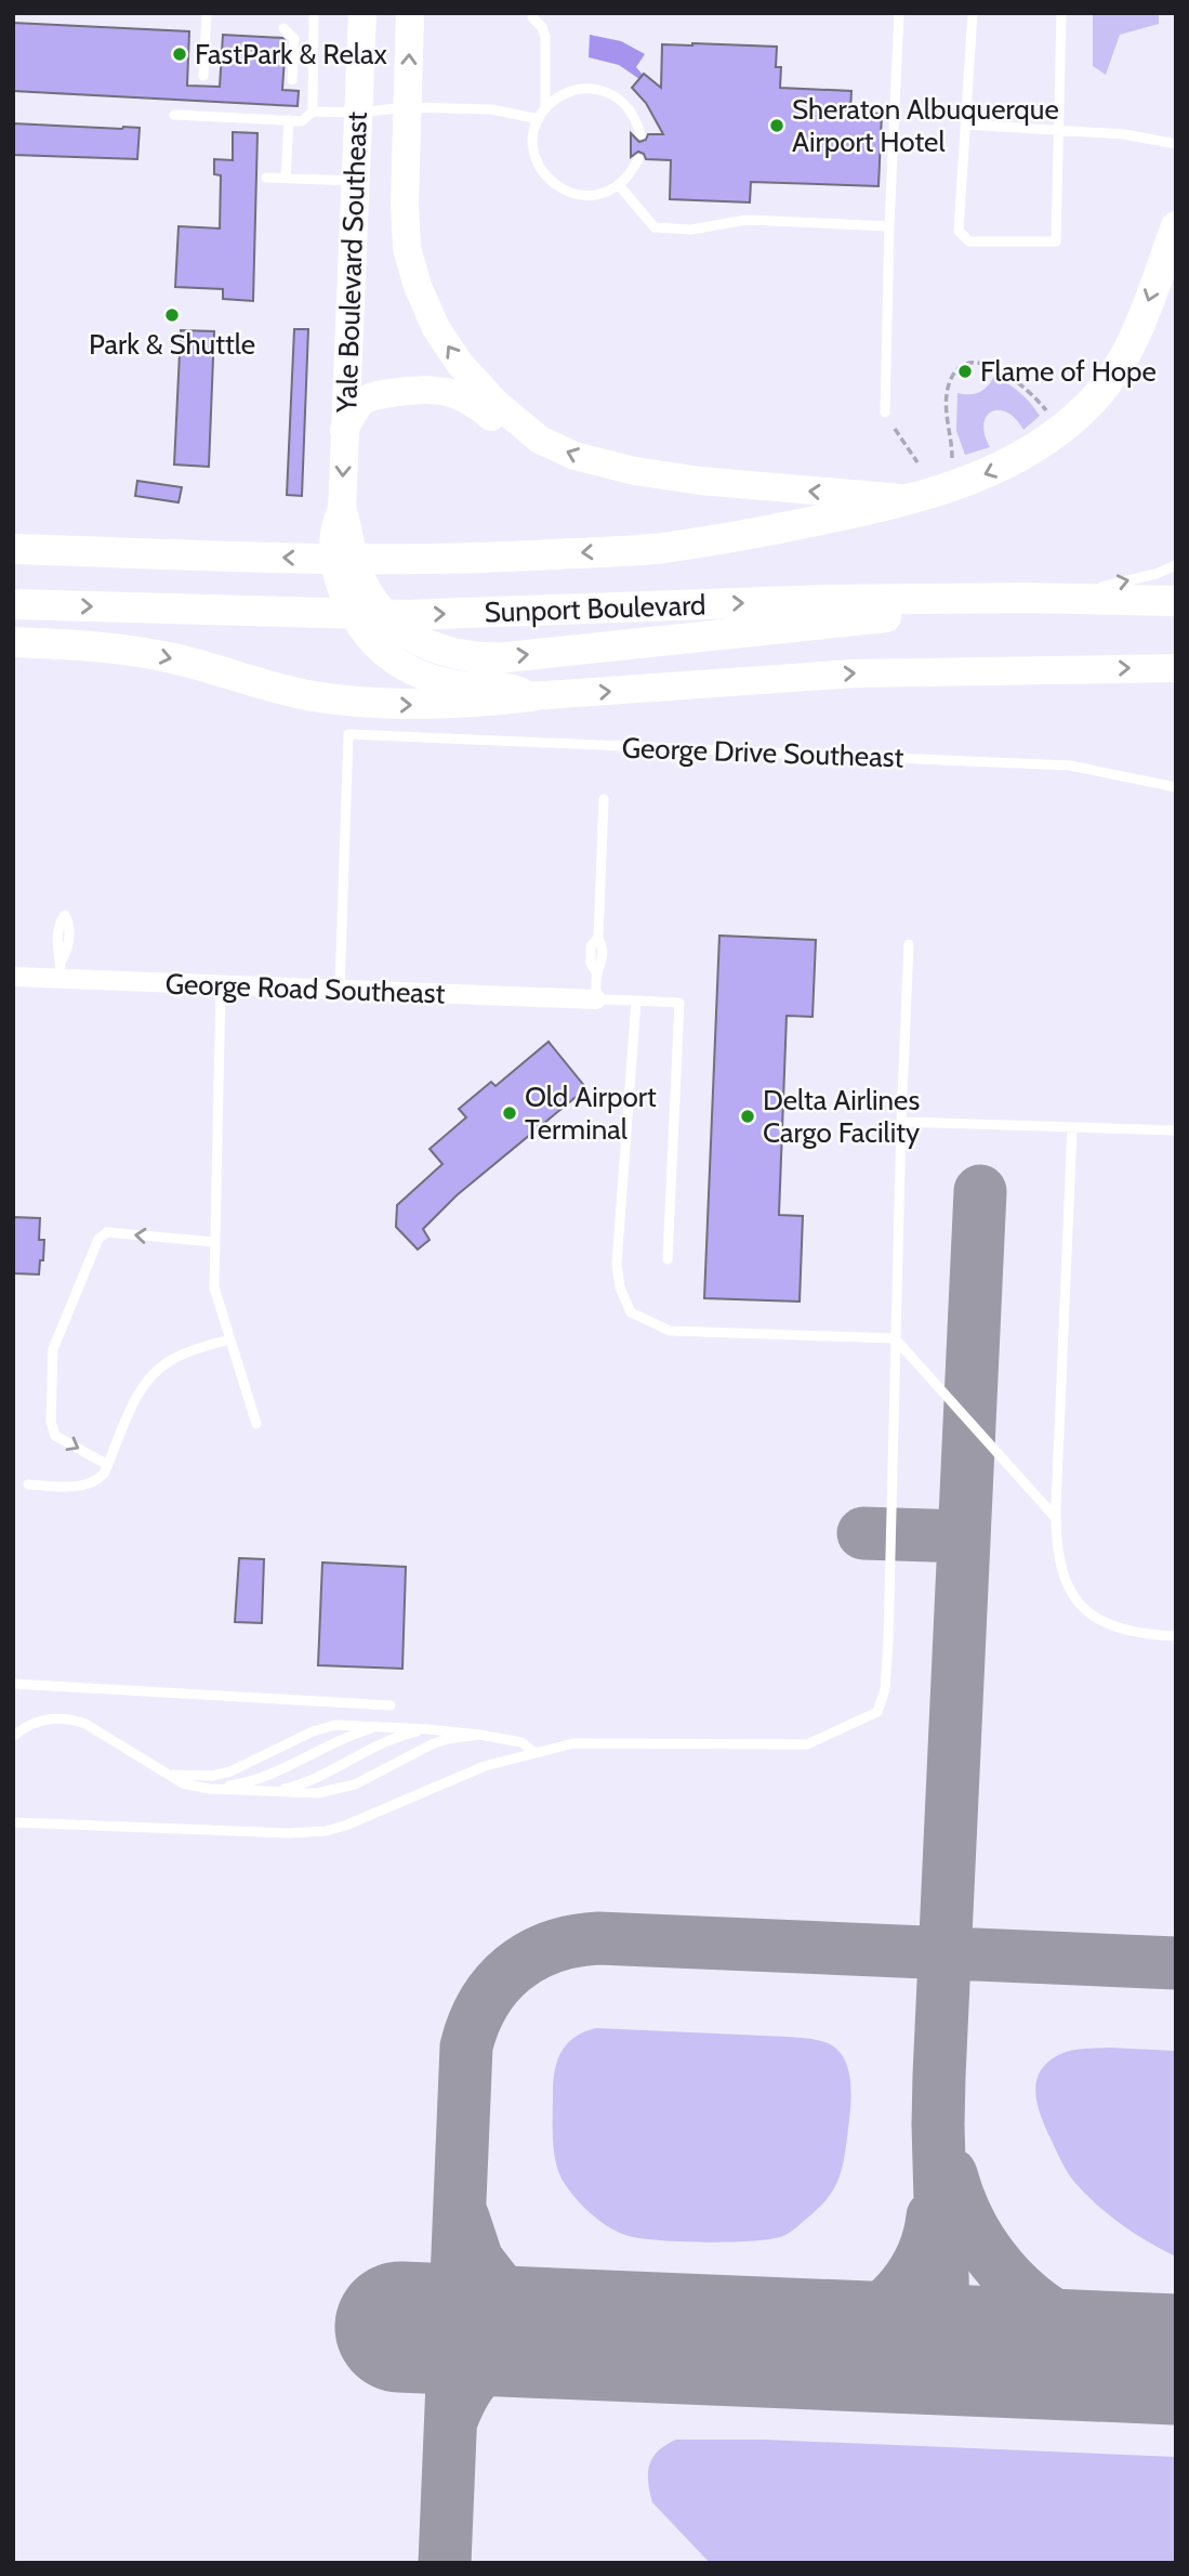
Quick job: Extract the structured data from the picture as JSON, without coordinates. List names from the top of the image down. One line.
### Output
{"streets":{"main road":["Yale Boulevard Southeast","Sunport Boulevard"],"street":["George Road Southeast"],"lane":["George Drive Southeast"]},"crossings":[["Yale Boulevard Southeast","Sunport Boulevard"],["George Drive Southeast","George Road Southeast"]],"places":["FastPark & Relax","Sheraton Albuquerque Airport Hotel","Park & Shuttle","Flame of Hope","Old Airport Terminal","Delta Airlines Cargo Facility"]}
